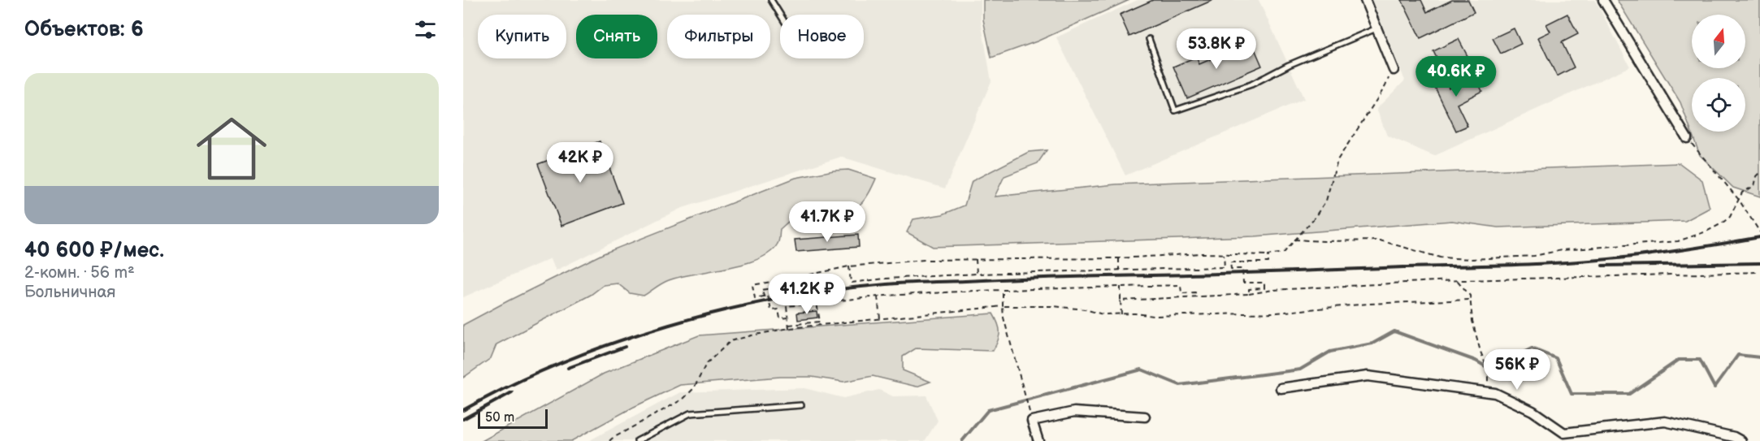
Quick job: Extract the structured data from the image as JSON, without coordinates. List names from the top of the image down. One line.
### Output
{"scale_bar":"50 m","north":"top","page":{"heading":"Объектов: 6","chip":["Купить","Снять","Фильтры","Новое"],"price":["53.8K ₽","40.6K ₽","42K ₽","41.7K ₽","41.2K ₽","56K ₽"],"list":[{"name":"40 600 ₽/мес.","note":"2-комн. · 56 m² · Больничная"}],"scale":"50 m"}}
